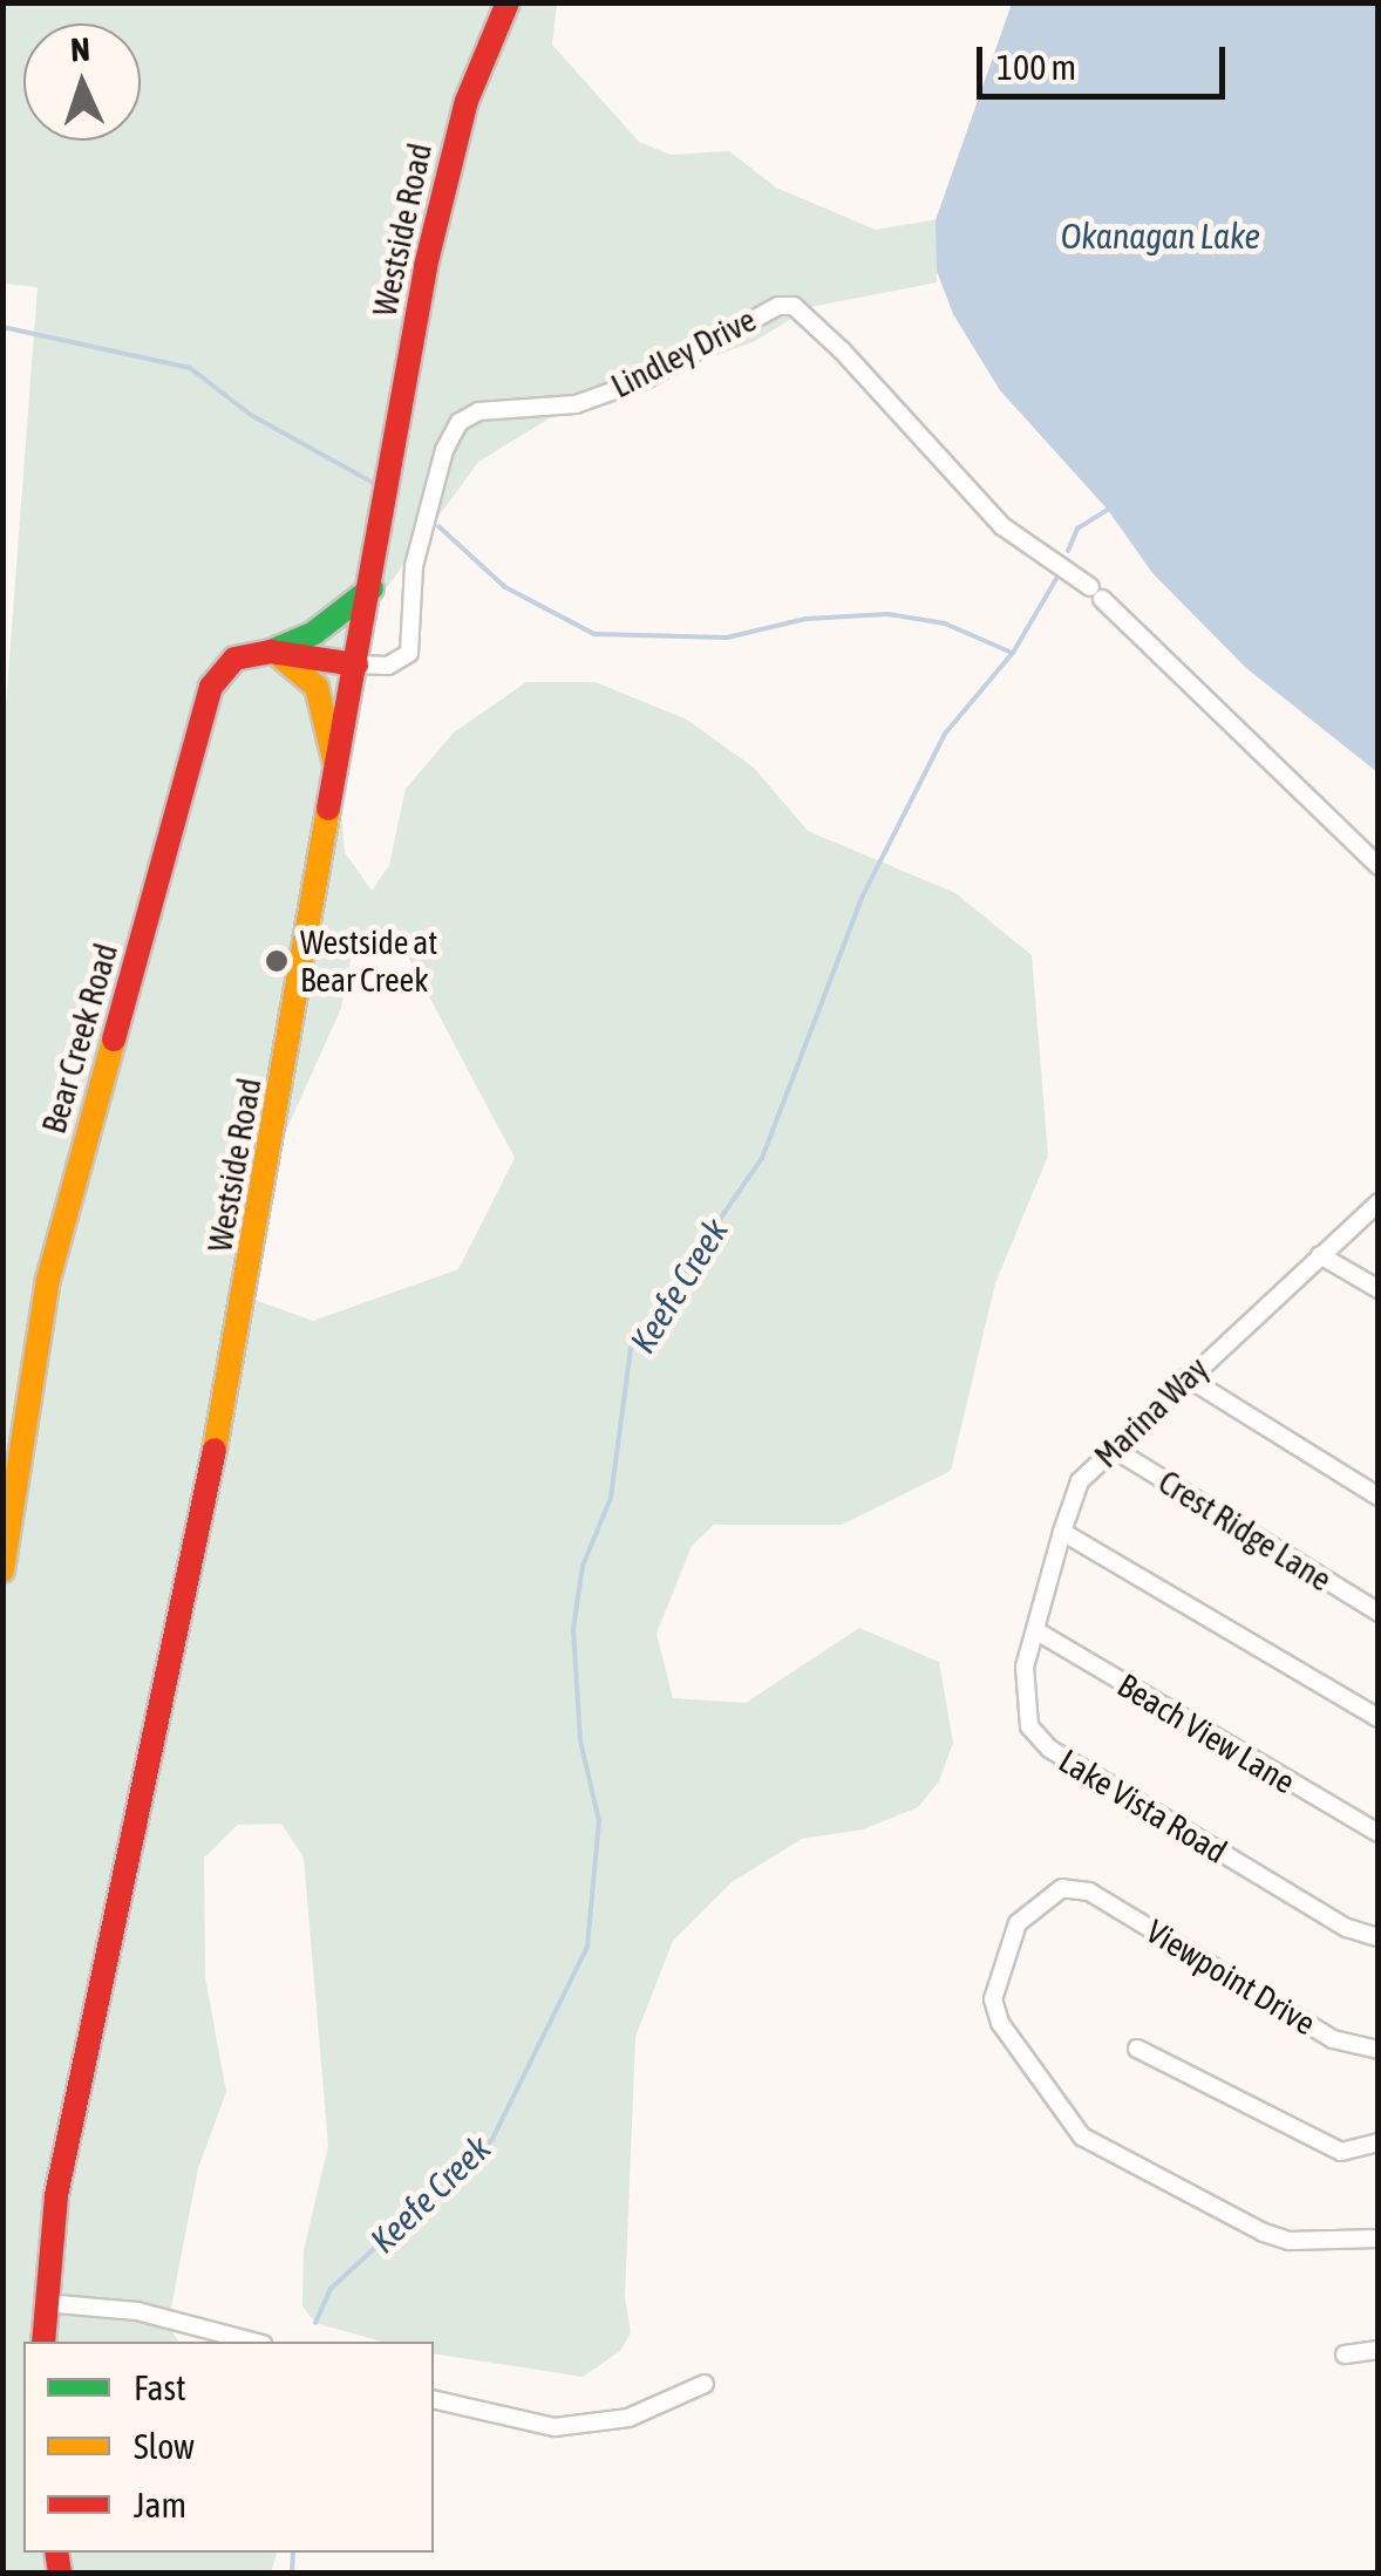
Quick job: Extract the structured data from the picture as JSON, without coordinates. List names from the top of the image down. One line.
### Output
{"streets":{"main road":["Westside Road","Bear Creek Road"],"street":["Lindley Drive","Marina Way","Crest Ridge Lane","Beach View Lane","Lake Vista Road","Viewpoint Drive"]},"crossings":[["Westside Road","Lindley Drive"],["Westside Road","Bear Creek Road"],["Marina Way","Crest Ridge Lane"],["Marina Way","Lake Vista Road"],["Beach View Lane","Lake Vista Road"]],"water":["Okanagan Lake","Keefe Creek"],"places":["Westside at Bear Creek"],"legend":["Fast","Slow","Jam"],"scale_bar":"100 m","north":"top"}
